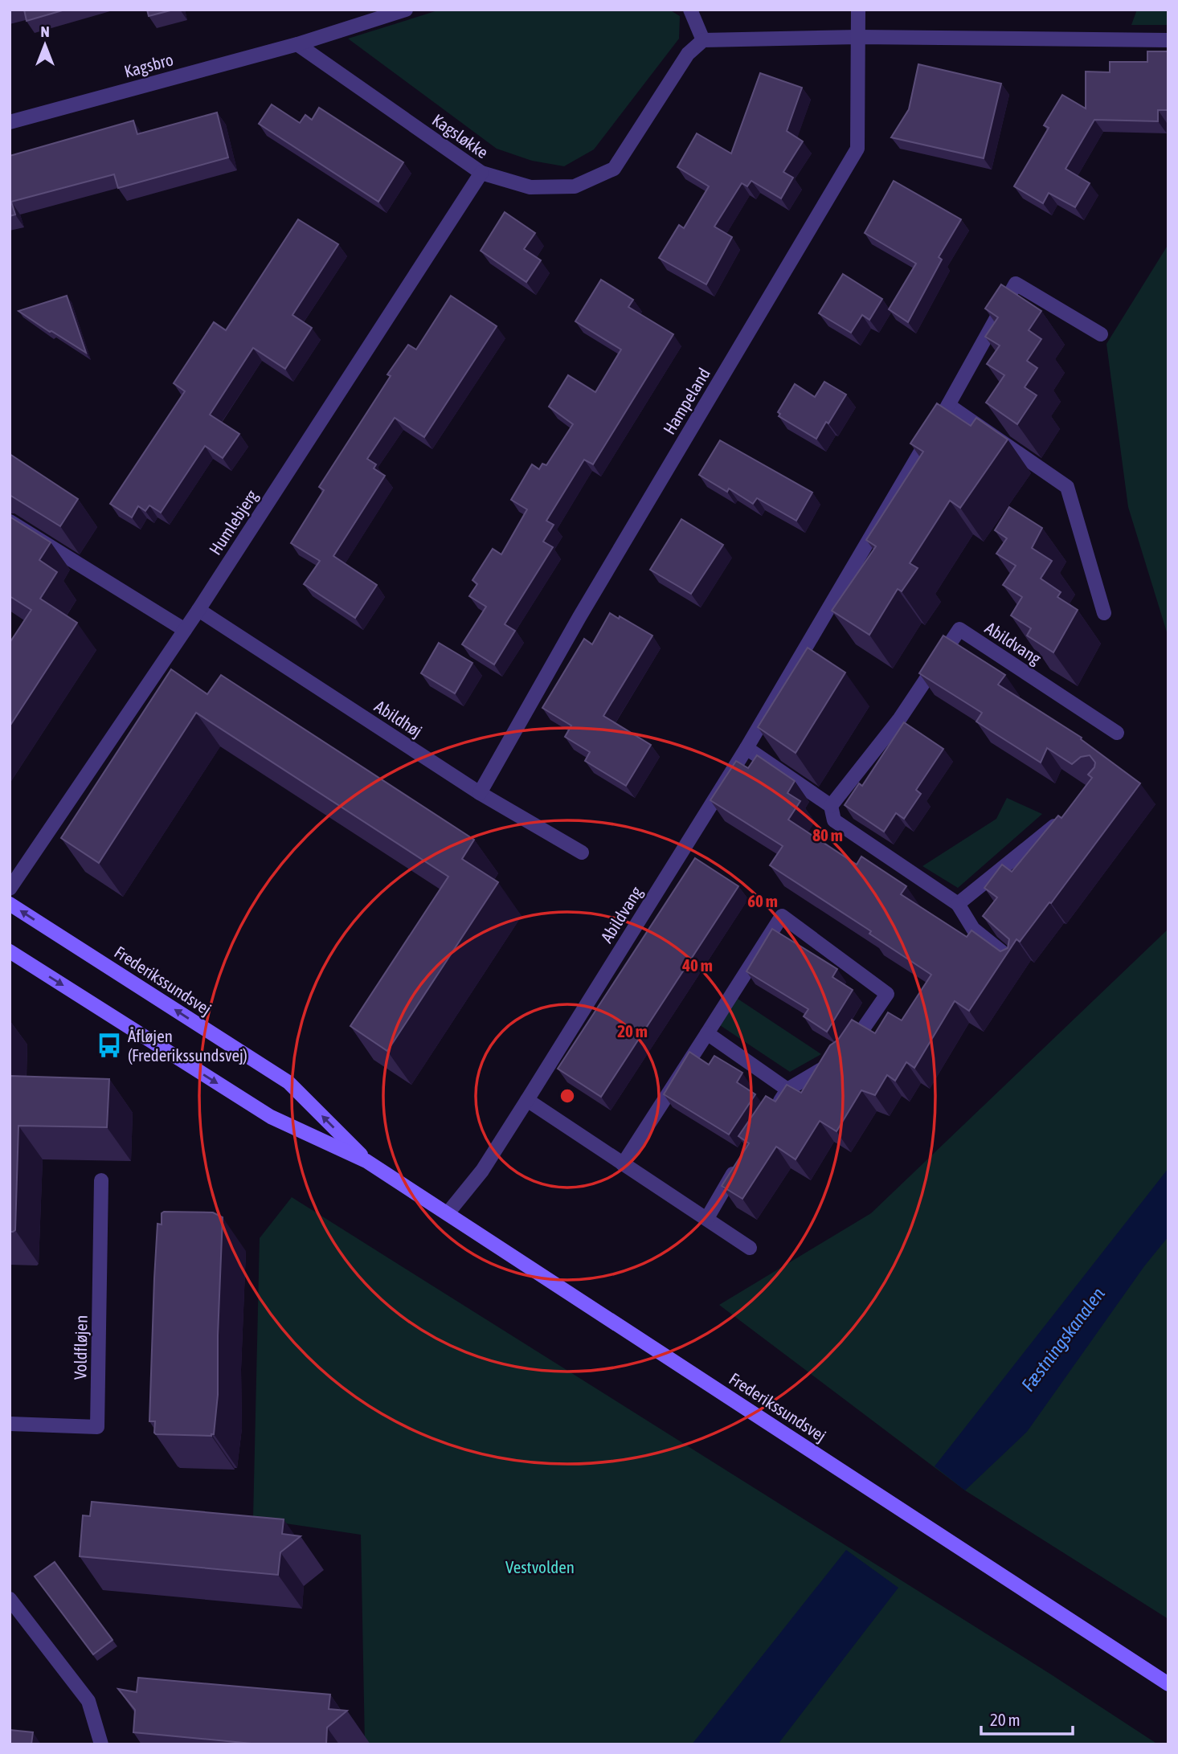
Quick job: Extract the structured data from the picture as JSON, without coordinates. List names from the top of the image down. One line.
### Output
{"streets":{"main road":["Frederikssundsvej"],"street":["Kagsbro","Kagsløkke","Hampeland","Humlebjerg","Abildvang","Abildhøj","Voldfløjen"]},"crossings":[["Kagsbro","Kagsløkke"],["Kagsløkke","Humlebjerg"],["Hampeland","Abildhøj"],["Humlebjerg","Abildhøj"],["Abildvang","Frederikssundsvej"]],"water":["Fæstningskanalen"],"parks":["Vestvolden"],"places":{"bus stop":["Åfløjen (Frederikssundsvej)"]},"scale_bar":"20 m","north":"top","rings":["80 m","60 m","40 m","20 m"]}
